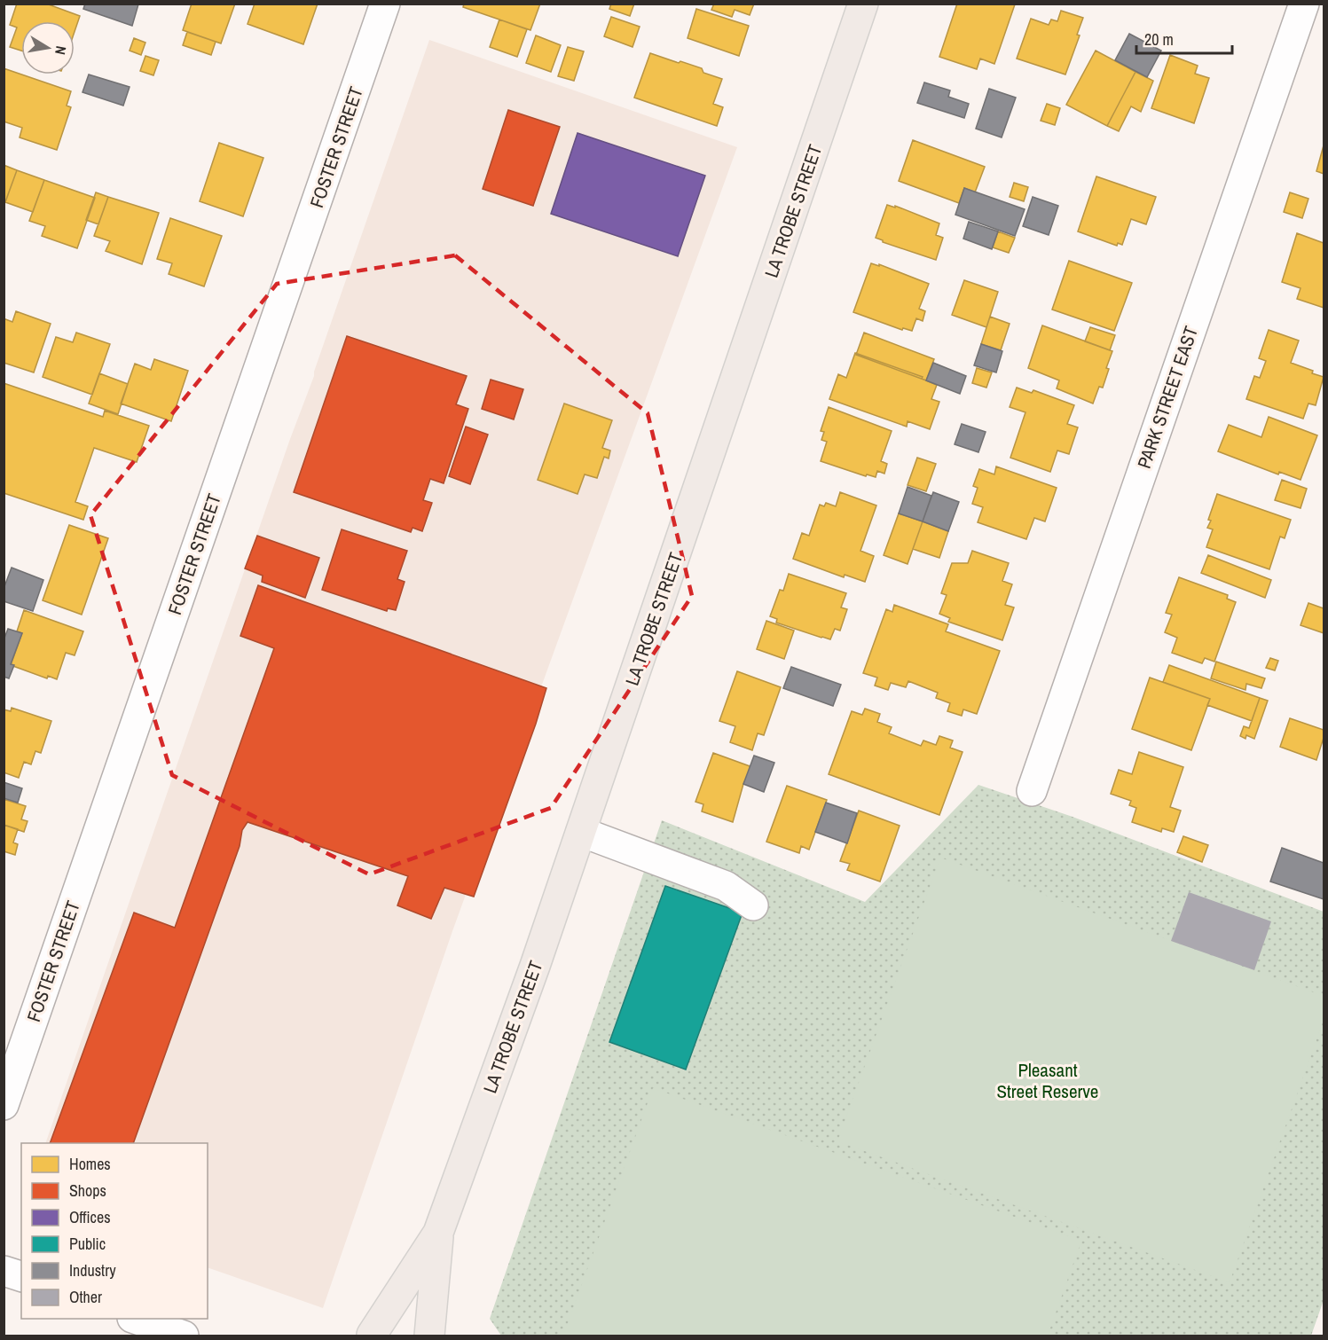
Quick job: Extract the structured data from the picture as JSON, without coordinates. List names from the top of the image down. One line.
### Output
{"streets":{"main road":["LA TROBE STREET"],"street":["FOSTER STREET","PARK STREET EAST"]},"parks":["Pleasant Street Reserve"],"legend":["Homes","Shops","Offices","Public","Industry","Other"],"scale_bar":"20 m","north":"right"}
